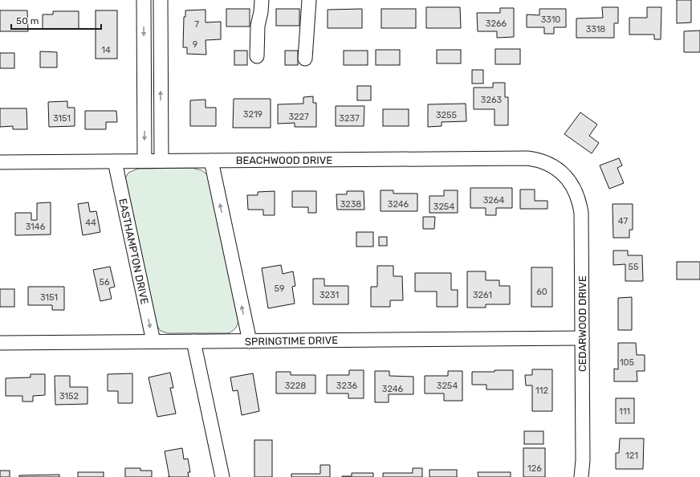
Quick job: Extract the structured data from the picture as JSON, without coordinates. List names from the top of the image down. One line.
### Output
{"streets":{"street":["BEACHWOOD DRIVE","EASTHAMPTON DRIVE","CEDARWOOD DRIVE","SPRINGTIME DRIVE"]},"crossings":[["BEACHWOOD DRIVE","EASTHAMPTON DRIVE"],["BEACHWOOD DRIVE","CEDARWOOD DRIVE"],["EASTHAMPTON DRIVE","SPRINGTIME DRIVE"],["CEDARWOOD DRIVE","SPRINGTIME DRIVE"]],"house_numbers":["3310","3266","7","3318","9","14","3263","3219","3255","3227","3151","3237","3264","3238","3246","3254","47","44","3146","55","56","59","60","3231","3261","3151","105","3228","3236","3254","3246","112","3152","111","121","126"],"scale_bar":"50 m"}
